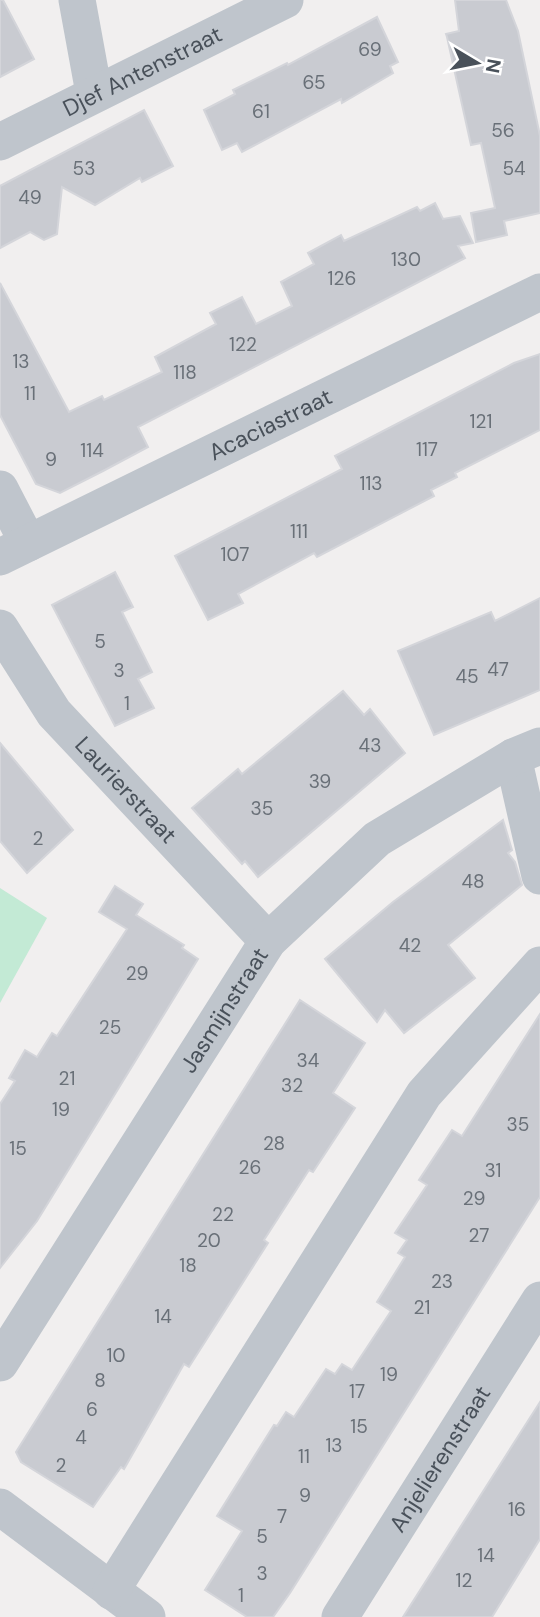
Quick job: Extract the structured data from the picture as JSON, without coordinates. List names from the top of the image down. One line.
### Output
{"streets":{"street":["Djef Antenstraat","Acaciastraat","Laurierstraat","Jasmijnstraat","Anjelierenstraat"]},"crossings":[["Laurierstraat","Jasmijnstraat"]],"house_numbers":["69","65","61","56","53","54","49","130","126","122","13","118","11","121","117","114","9","113","111","107","5","47","3","45","1","43","39","35","2","48","42","29","25","34","21","32","19","35","28","15","26","31","29","22","27","20","18","23","21","14","10","19","8","17","6","15","4","13","11","2","9","16","7","5","14","3","12","1"],"north":"right"}
